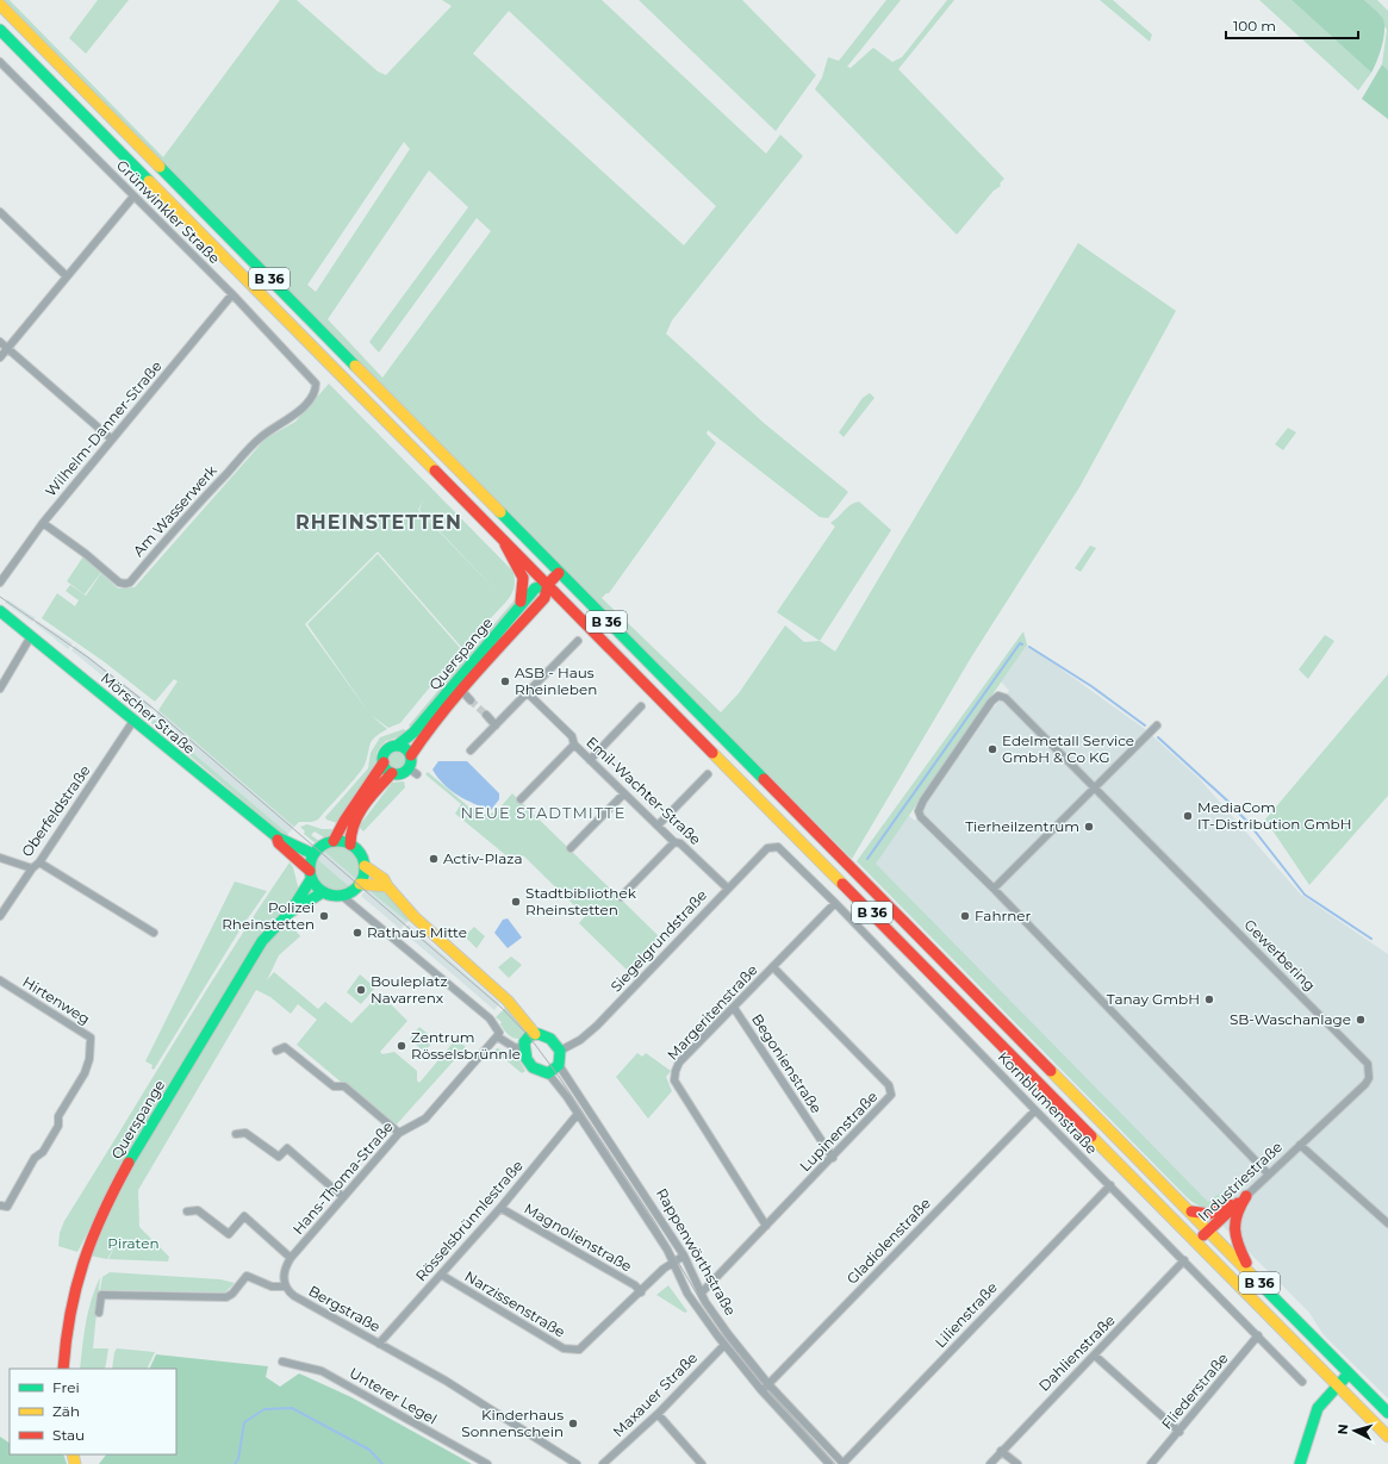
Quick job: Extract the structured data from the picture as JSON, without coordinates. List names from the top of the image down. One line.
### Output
{"streets":{"main road":["B 36","Querspange","Mörscher Straße","Industriestraße"],"street":["Grünwinkler Straße","Wilhelm-Danner-Straße","Am Wasserwerk","Emil-Wachter-Straße","Oberfeldstraße","Siegelgrundstraße","Gewerbering","Hirtenweg","Margeritenstraße","Begonienstraße","Kornblumenstraße","Lupinenstraße","Hans-Thoma-Straße","Rösselsbrünnlestraße","Magnolienstraße","Gladiolenstraße","Rappenwörthstraße","Narzissenstraße","Bergstraße","Lilienstraße","Dahlienstraße","Fliederstraße","Maxauer Straße","Unterer Legel"]},"crossings":[["Grünwinkler Straße","Wilhelm-Danner-Straße"],["Grünwinkler Straße","Am Wasserwerk"],["B 36","Querspange"],["B 36","Industriestraße"],["Wilhelm-Danner-Straße","Am Wasserwerk"],["Mörscher Straße","Oberfeldstraße"],["Emil-Wachter-Straße","Siegelgrundstraße"],["Siegelgrundstraße","Kornblumenstraße"],["Siegelgrundstraße","Rappenwörthstraße"],["Gewerbering","Industriestraße"],["Margeritenstraße","Begonienstraße"],["Margeritenstraße","Kornblumenstraße"],["Margeritenstraße","Lupinenstraße"],["Begonienstraße","Lupinenstraße"],["Kornblumenstraße","Gladiolenstraße"],["Kornblumenstraße","Lilienstraße"],["Kornblumenstraße","Dahlienstraße"],["Kornblumenstraße","Fliederstraße"],["Lupinenstraße","Rappenwörthstraße"],["Hans-Thoma-Straße","Bergstraße"],["Rösselsbrünnlestraße","Magnolienstraße"],["Rösselsbrünnlestraße","Rappenwörthstraße"],["Rösselsbrünnlestraße","Narzissenstraße"],["Rösselsbrünnlestraße","Bergstraße"],["Magnolienstraße","Narzissenstraße"],["Gladiolenstraße","Rappenwörthstraße"],["Rappenwörthstraße","Narzissenstraße"],["Rappenwörthstraße","Lilienstraße"],["Rappenwörthstraße","Maxauer Straße"]],"districts":["RHEINSTETTEN","NEUE STADTMITTE"],"parks":["Piraten"],"places":["ASB - Haus Rheinleben","Edelmetall Service GmbH & Co KG","MediaCom IT-Distribution GmbH","Tierheilzentrum","Activ-Plaza","Stadtbibliothek Rheinstetten","Polizei Rheinstetten","Fahrner","Rathaus Mitte","Bouleplatz Navarrenx","Tanay GmbH","SB-Waschanlage","Zentrum Rösselsbrünnle","Kinderhaus Sonnenschein"],"legend":["Frei","Zäh","Stau"],"scale_bar":"100 m","north":"left"}
